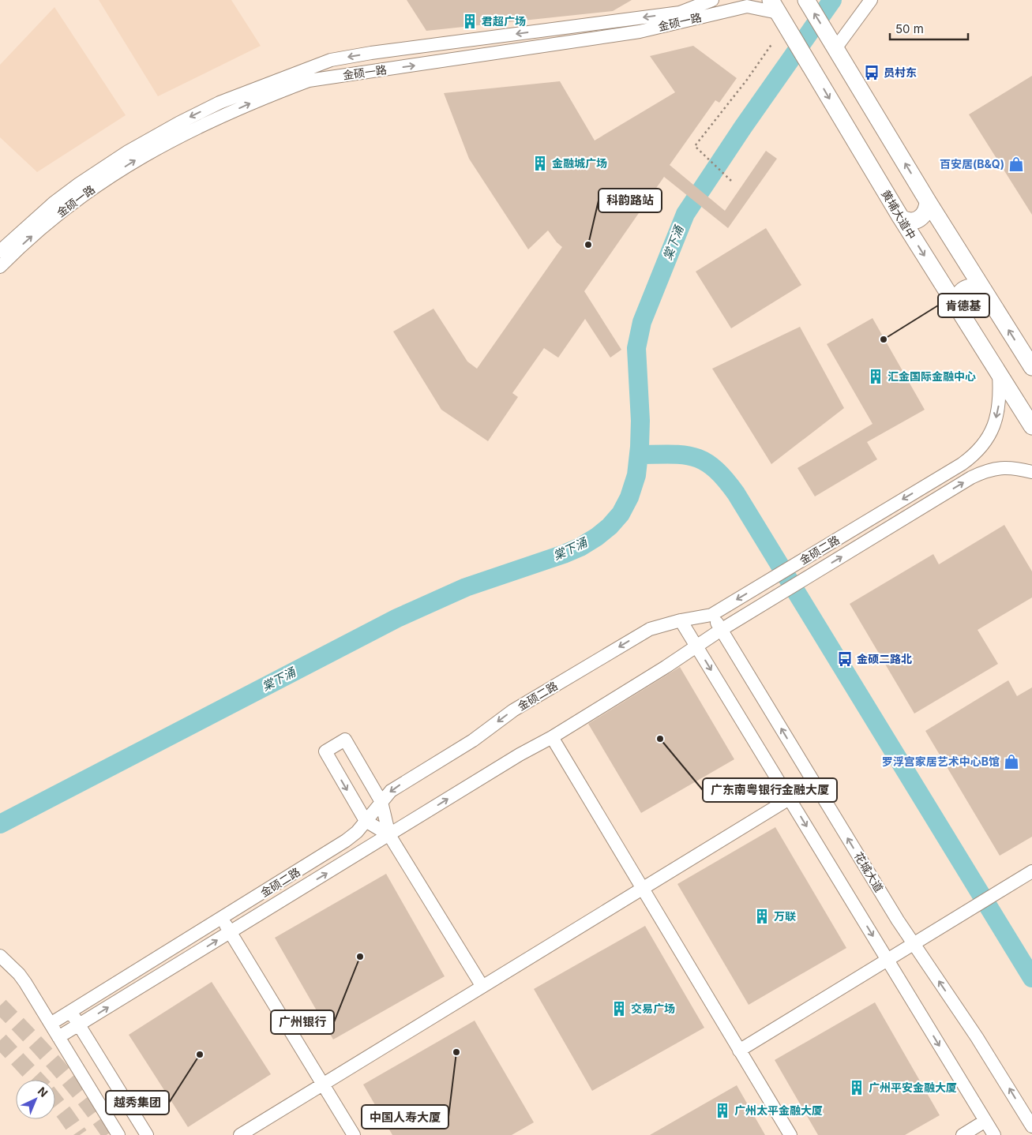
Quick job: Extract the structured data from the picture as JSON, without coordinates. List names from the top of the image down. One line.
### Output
{"streets":{"main road":["黄埔大道中"],"street":["金硕一路","金硕二路","花城大道"]},"crossings":[["金硕一路","黄埔大道中"],["黄埔大道中","金硕二路"],["金硕二路","花城大道"]],"water":["棠下涌"],"places":{"building":["君超广场","金融城广场","汇金国际金融中心","万联","交易广场","广州平安金融大厦","广州太平金融大厦"],"bus stop":["员村东","金硕二路北"],"shop":["百安居(B&Q)","罗浮宫家居艺术中心B馆"],"other":["科韵路站","肯德基","广东南粤银行金融大厦","广州银行","中国人寿大厦","越秀集团"]},"scale_bar":"50 m","north":"top right"}
